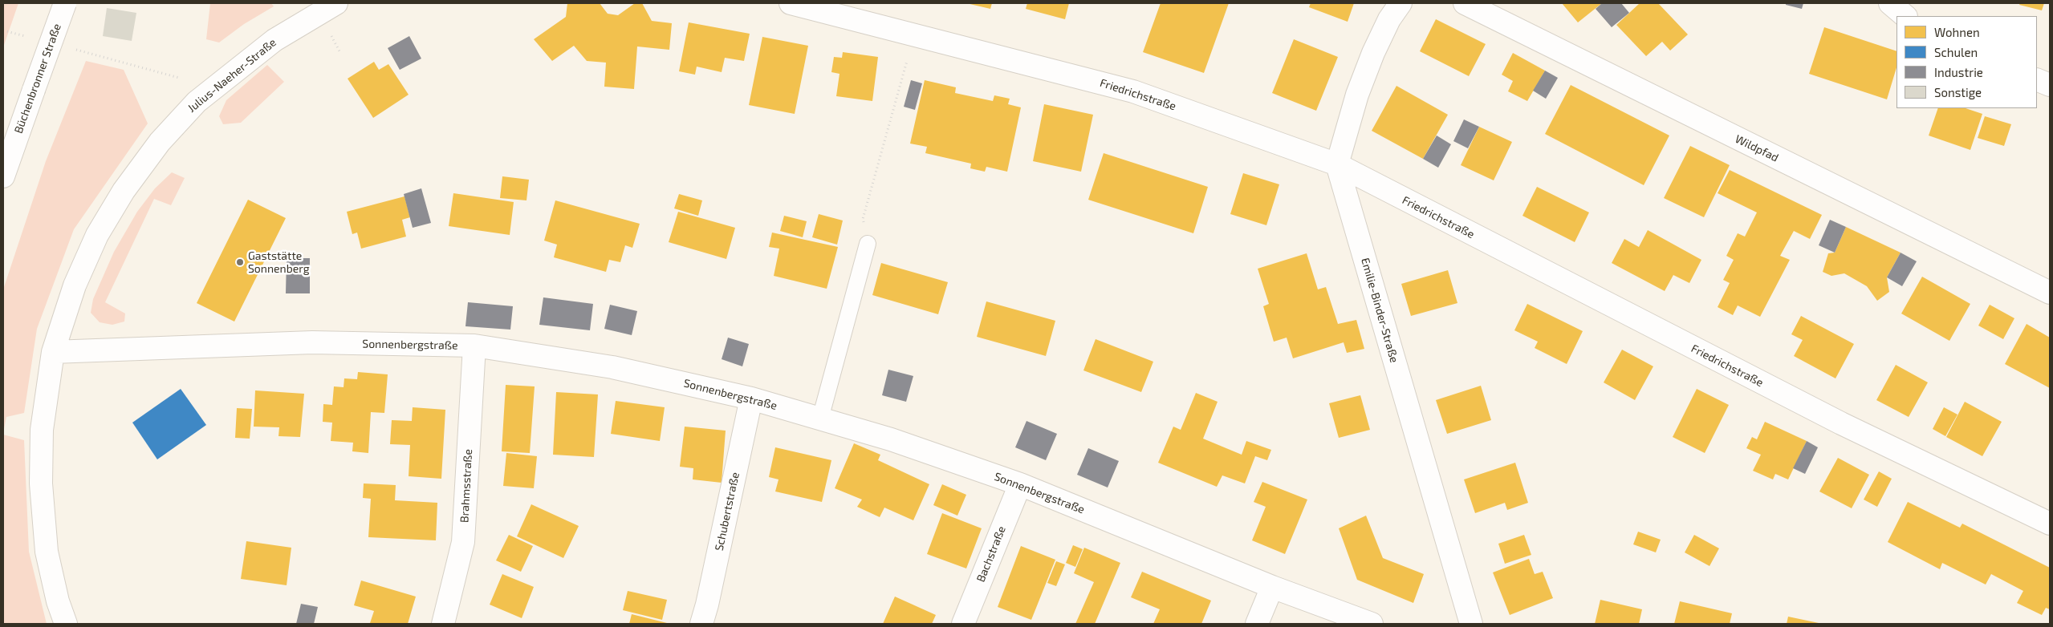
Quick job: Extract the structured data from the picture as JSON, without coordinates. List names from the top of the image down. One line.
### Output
{"streets":{"street":["Julius-Naeher-Straße","Büchenbronner Straße","Friedrichstraße","Wildpfad","Emilie-Binder-Straße","Sonnenbergstraße","Brahmsstraße","Schubertstraße","Bachstraße"]},"crossings":[["Julius-Naeher-Straße","Sonnenbergstraße"],["Friedrichstraße","Emilie-Binder-Straße"],["Sonnenbergstraße","Brahmsstraße"],["Sonnenbergstraße","Schubertstraße"],["Sonnenbergstraße","Bachstraße"]],"places":["Gaststätte Sonnenberg"],"legend":["Wohnen","Schulen","Industrie","Sonstige"]}
